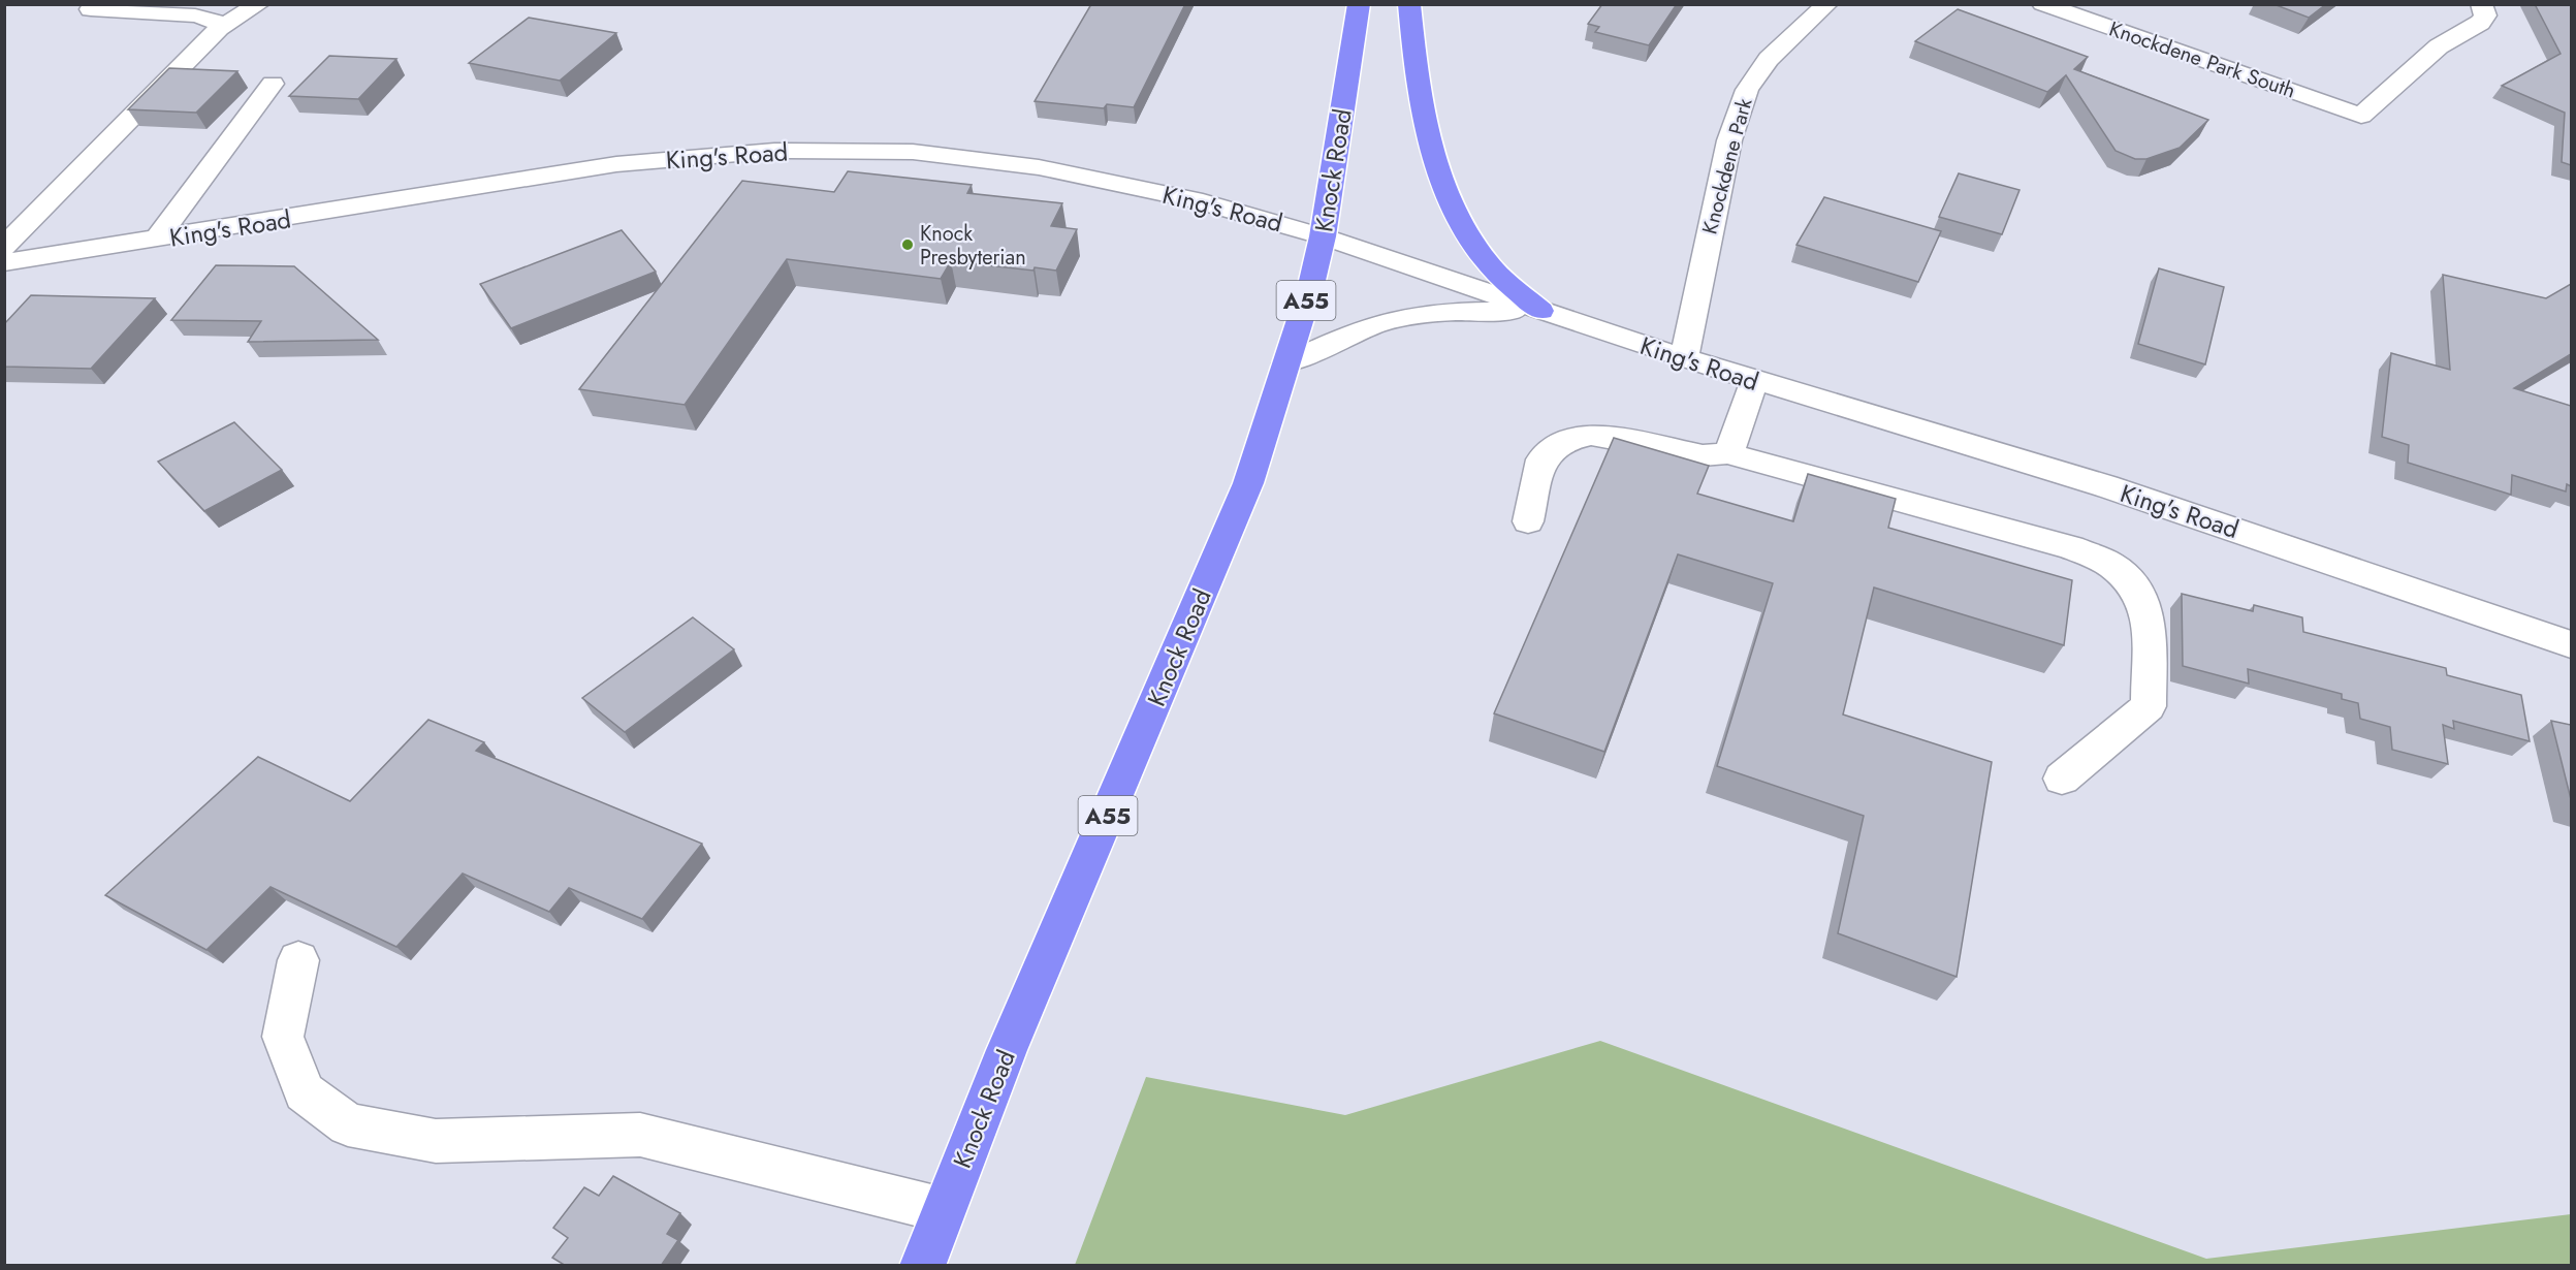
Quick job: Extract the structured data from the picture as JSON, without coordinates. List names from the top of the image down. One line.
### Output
{"streets":{"highway":["Knock Road","A55"],"street":["Knockdene Park South","King's Road","Knockdene Park"]},"crossings":[["King's Road","Knockdene Park"],["King's Road","Knock Road"]],"places":["Knock Presbyterian"]}
